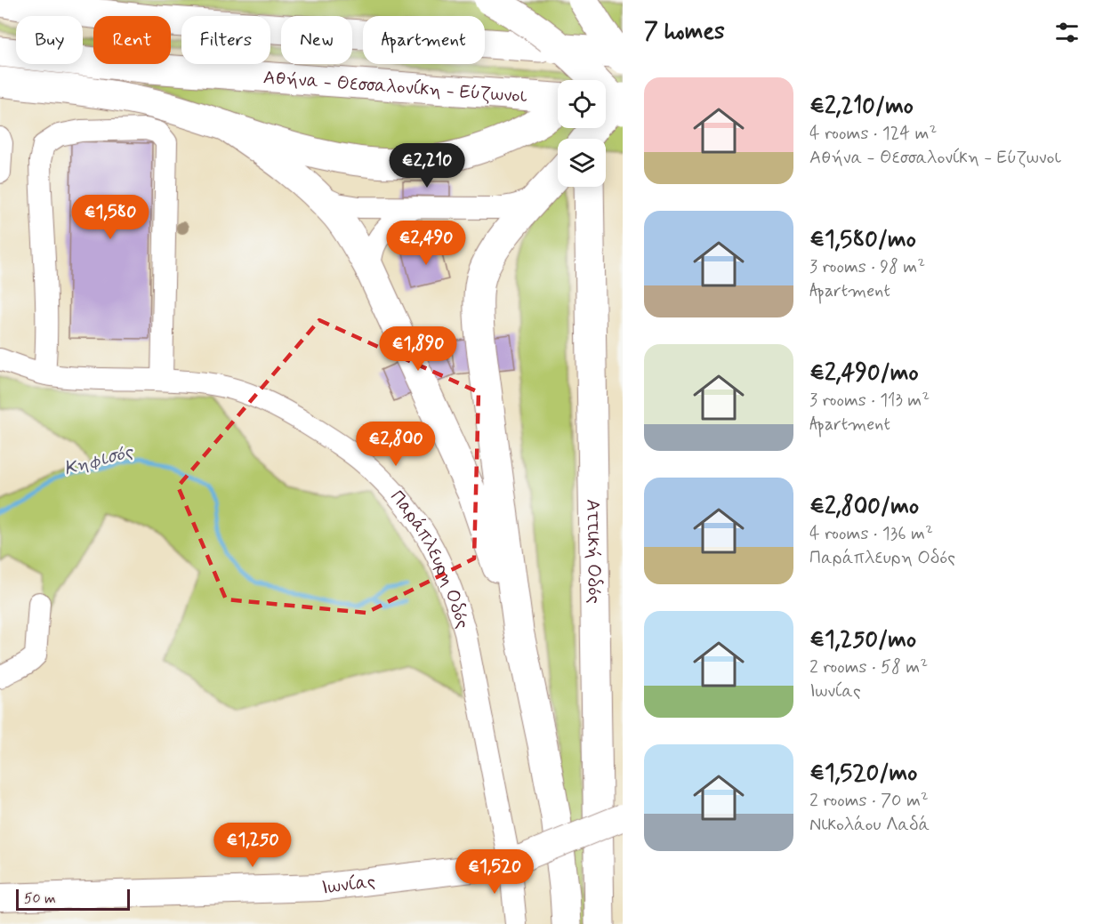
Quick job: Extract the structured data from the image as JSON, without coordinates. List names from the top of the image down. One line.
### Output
{"streets":{"highway":["Αθήνα - Θεσσαλονίκη - Εύζωνοι","Αττική Οδός"],"main road":["Ιωνίας"],"street":["Παράπλευρη Οδός"]},"crossings":[["Παράπλευρη Οδός","Ιωνίας"]],"water":["Κηφισός"],"scale_bar":"50 m","page":{"heading":"7 homes","chip":["Buy","Rent","Filters","New","Apartment"],"list":[{"name":"€2,210/mo","note":"4 rooms · 124 m² · Αθήνα - Θεσσαλονίκη - Εύζωνοι"},{"name":"€1,580/mo","note":"3 rooms · 98 m² · Apartment"},{"name":"€2,490/mo","note":"3 rooms · 113 m² · Apartment"},{"name":"€2,800/mo","note":"4 rooms · 136 m² · Παράπλευρη Οδός"},{"name":"€1,250/mo","note":"2 rooms · 58 m² · Ιωνίας"},{"name":"€1,520/mo","note":"2 rooms · 70 m² · Νικολάου Λαδά"}],"price":["€2,210","€1,580","€2,490","€1,890","€2,800","€1,250","€1,520"],"scale":"50 m"}}
